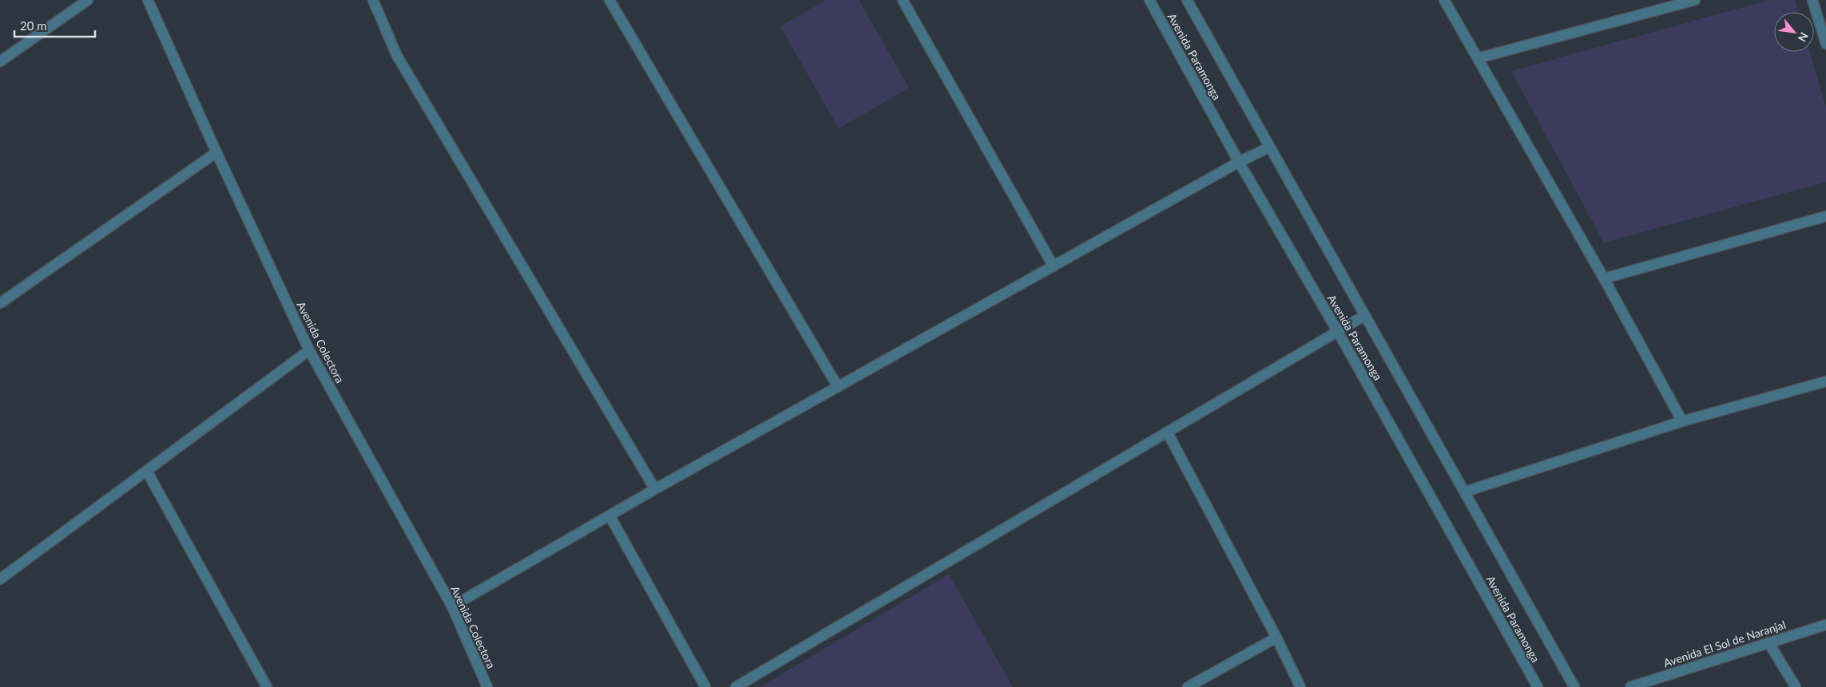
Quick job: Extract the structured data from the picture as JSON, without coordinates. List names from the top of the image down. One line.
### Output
{"streets":{"street":["Avenida Paramonga","Avenida Colectora","Avenida El Sol de Naranjal"]},"scale_bar":"20 m","north":"bottom right"}
